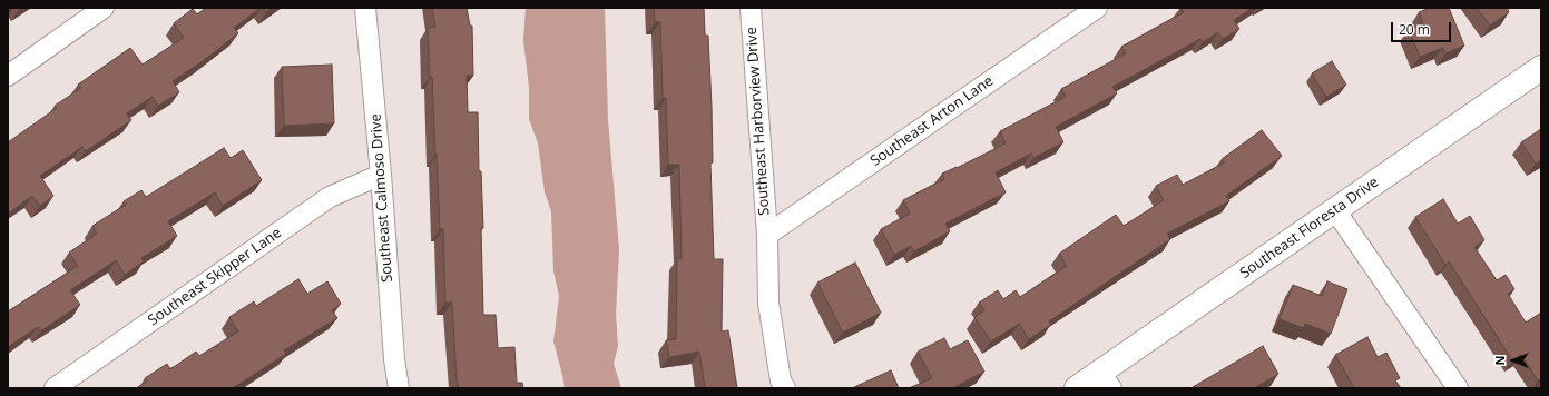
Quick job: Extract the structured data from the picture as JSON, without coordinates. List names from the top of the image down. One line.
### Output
{"streets":{"street":["Southeast Harborview Drive","Southeast Arton Lane","Southeast Calmoso Drive","Southeast Floresta Drive","Southeast Skipper Lane"]},"crossings":[["Southeast Harborview Drive","Southeast Arton Lane"],["Southeast Calmoso Drive","Southeast Skipper Lane"]],"scale_bar":"20 m","north":"left"}
